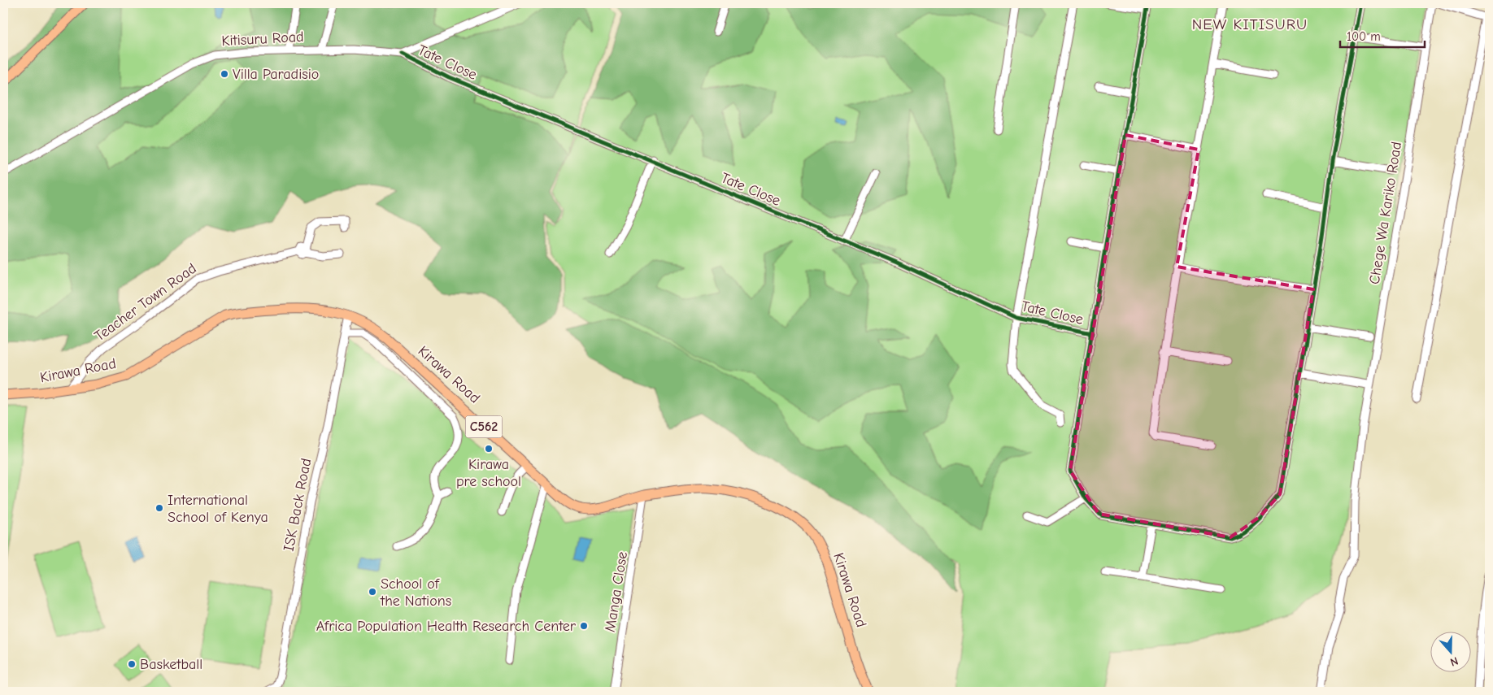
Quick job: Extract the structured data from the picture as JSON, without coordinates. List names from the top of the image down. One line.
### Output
{"streets":{"main road":["Kirawa Road","C562"],"street":["Kitisuru Road","Tate Close","Chege Wa Kariko Road","Teacher Town Road","ISK Back Road","Manga Close"]},"crossings":[["Kitisuru Road","Tate Close"],["Teacher Town Road","Kirawa Road"],["Kirawa Road","ISK Back Road"],["Kirawa Road","Manga Close"]],"districts":["NEW KITISURU"],"places":["Villa Paradisio","Kirawa pre school","International School of Kenya","School of the Nations","Africa Population Health Research Center","Basketball"],"scale_bar":"100 m","north":"bottom"}
